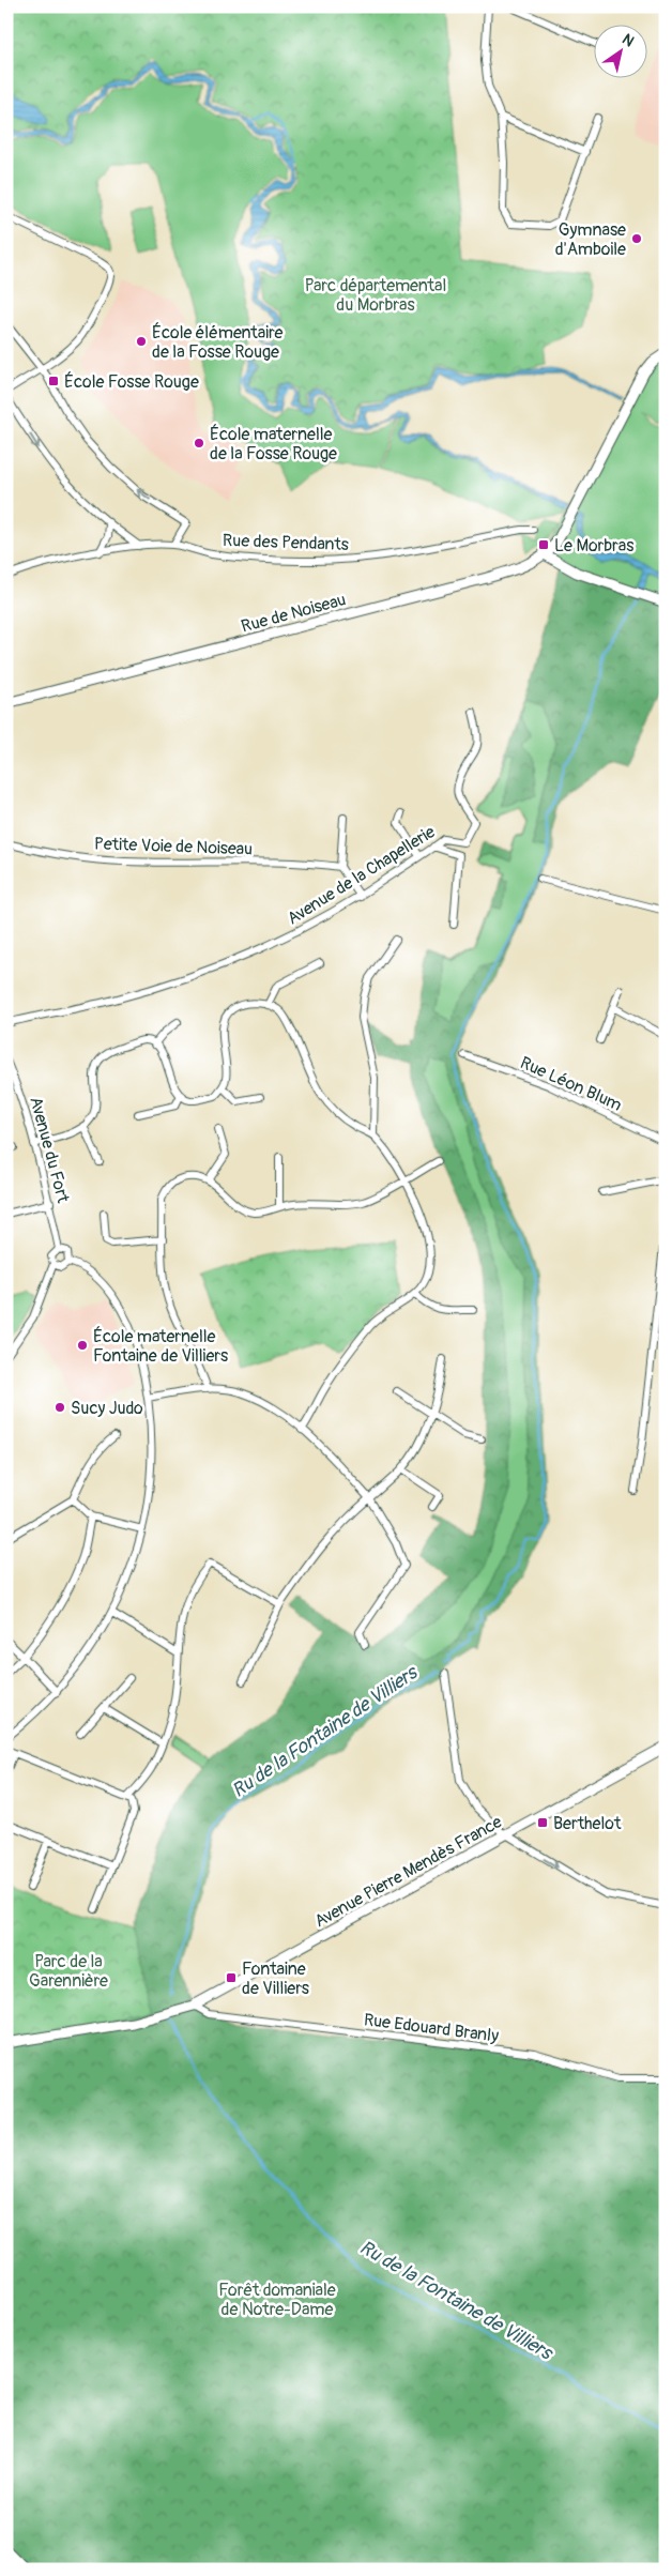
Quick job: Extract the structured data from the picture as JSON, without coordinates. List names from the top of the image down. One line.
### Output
{"streets":{"street":["Rue des Pendants","Rue de Noiseau","Petite Voie de Noiseau","Avenue de la Chapellerie","Rue Léon Blum","Avenue du Fort","Avenue Pierre Mendès France","Rue Edouard Branly"]},"crossings":[["Avenue Pierre Mendès France","Rue Edouard Branly"]],"water":["Ru de la Fontaine de Villiers"],"parks":["Parc départemental du Morbras","Parc de la Garennière","Forêt domaniale de Notre-Dame"],"places":{"other":["Gymnase d'Amboile","École élémentaire de la Fosse Rouge","École maternelle de la Fosse Rouge","École maternelle Fontaine de Villiers","Sucy Judo"],"transit":["École Fosse Rouge","Le Morbras","Berthelot","Fontaine de Villiers"]},"north":"top right"}
